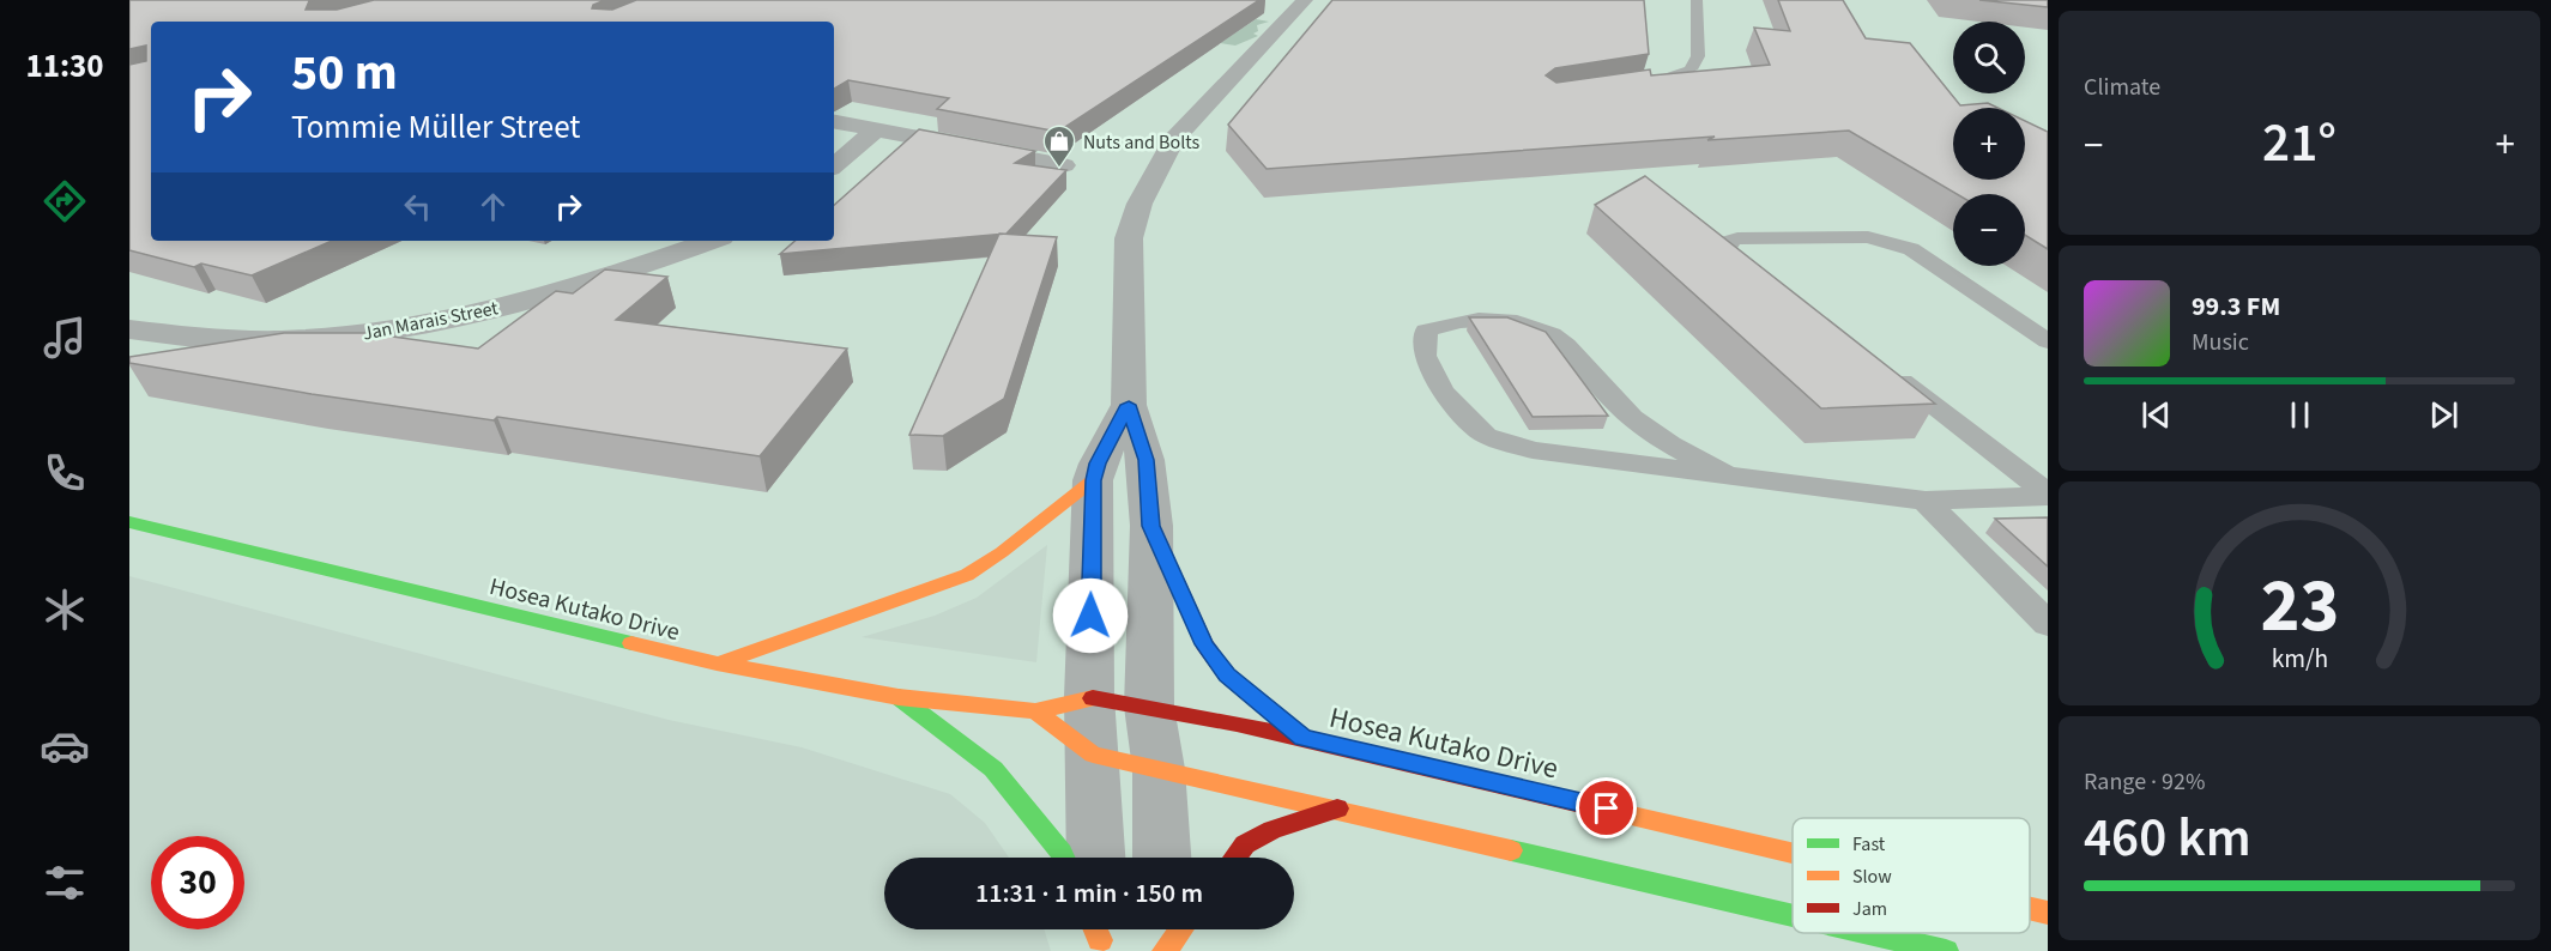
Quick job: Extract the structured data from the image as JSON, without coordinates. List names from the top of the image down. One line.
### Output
{"streets":{"main road":["Hosea Kutako Drive"],"street":["Jan Marais Street"]},"places":{"shop":["Nuts and Bolts"]},"legend":["Fast","Slow","Jam"],"page":{"tabs":"11:30","tile":["Climate",["Range · 92%","460 km"]],"map_buttons":["+","−"],"turn":["50 m","Tommie Müller Street"],"heat":["−","21°","+"],"song":["99.3 FM","Music"],"limit":"30","trip":"11:31 · 1 min · 150 m","gauge":["23","km/h"]}}
